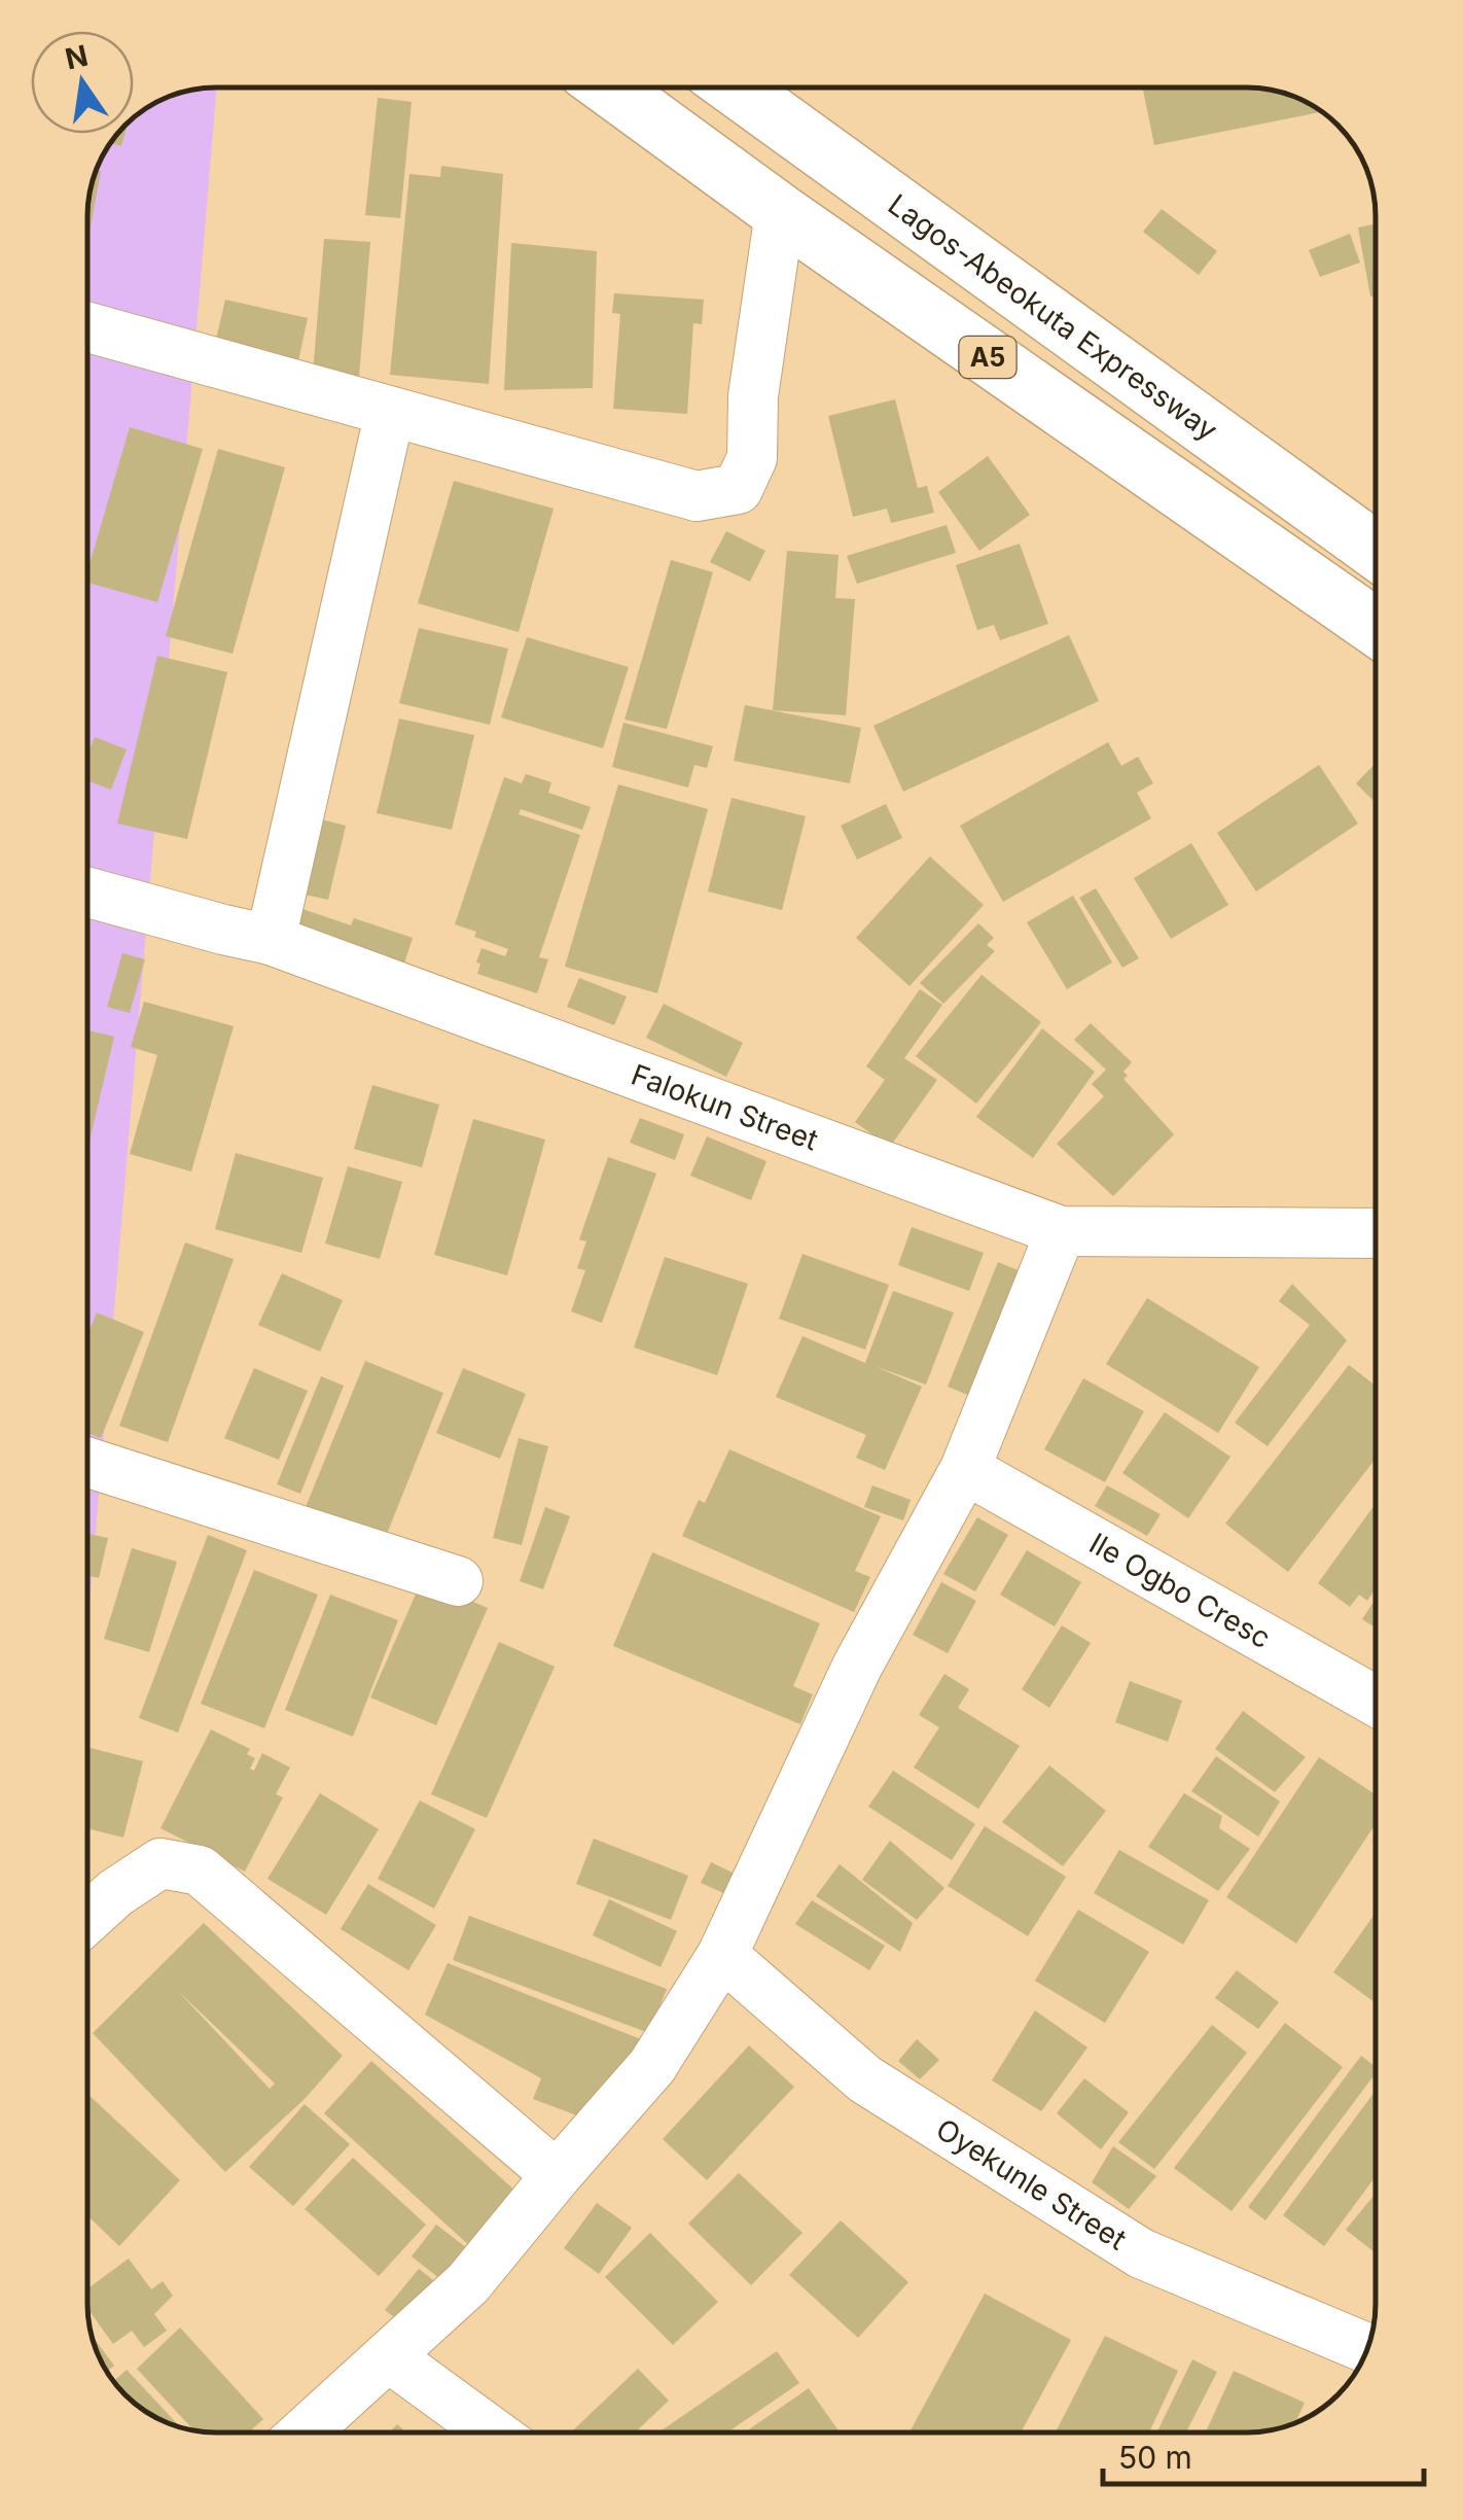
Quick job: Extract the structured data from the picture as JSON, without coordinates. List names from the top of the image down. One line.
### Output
{"streets":{"highway":["Lagos-Abeokuta Expressway","A5"],"street":["Falokun Street","Ile Ogbo Cresc","Oyekunle Street"]},"scale_bar":"50 m","north":"top"}
